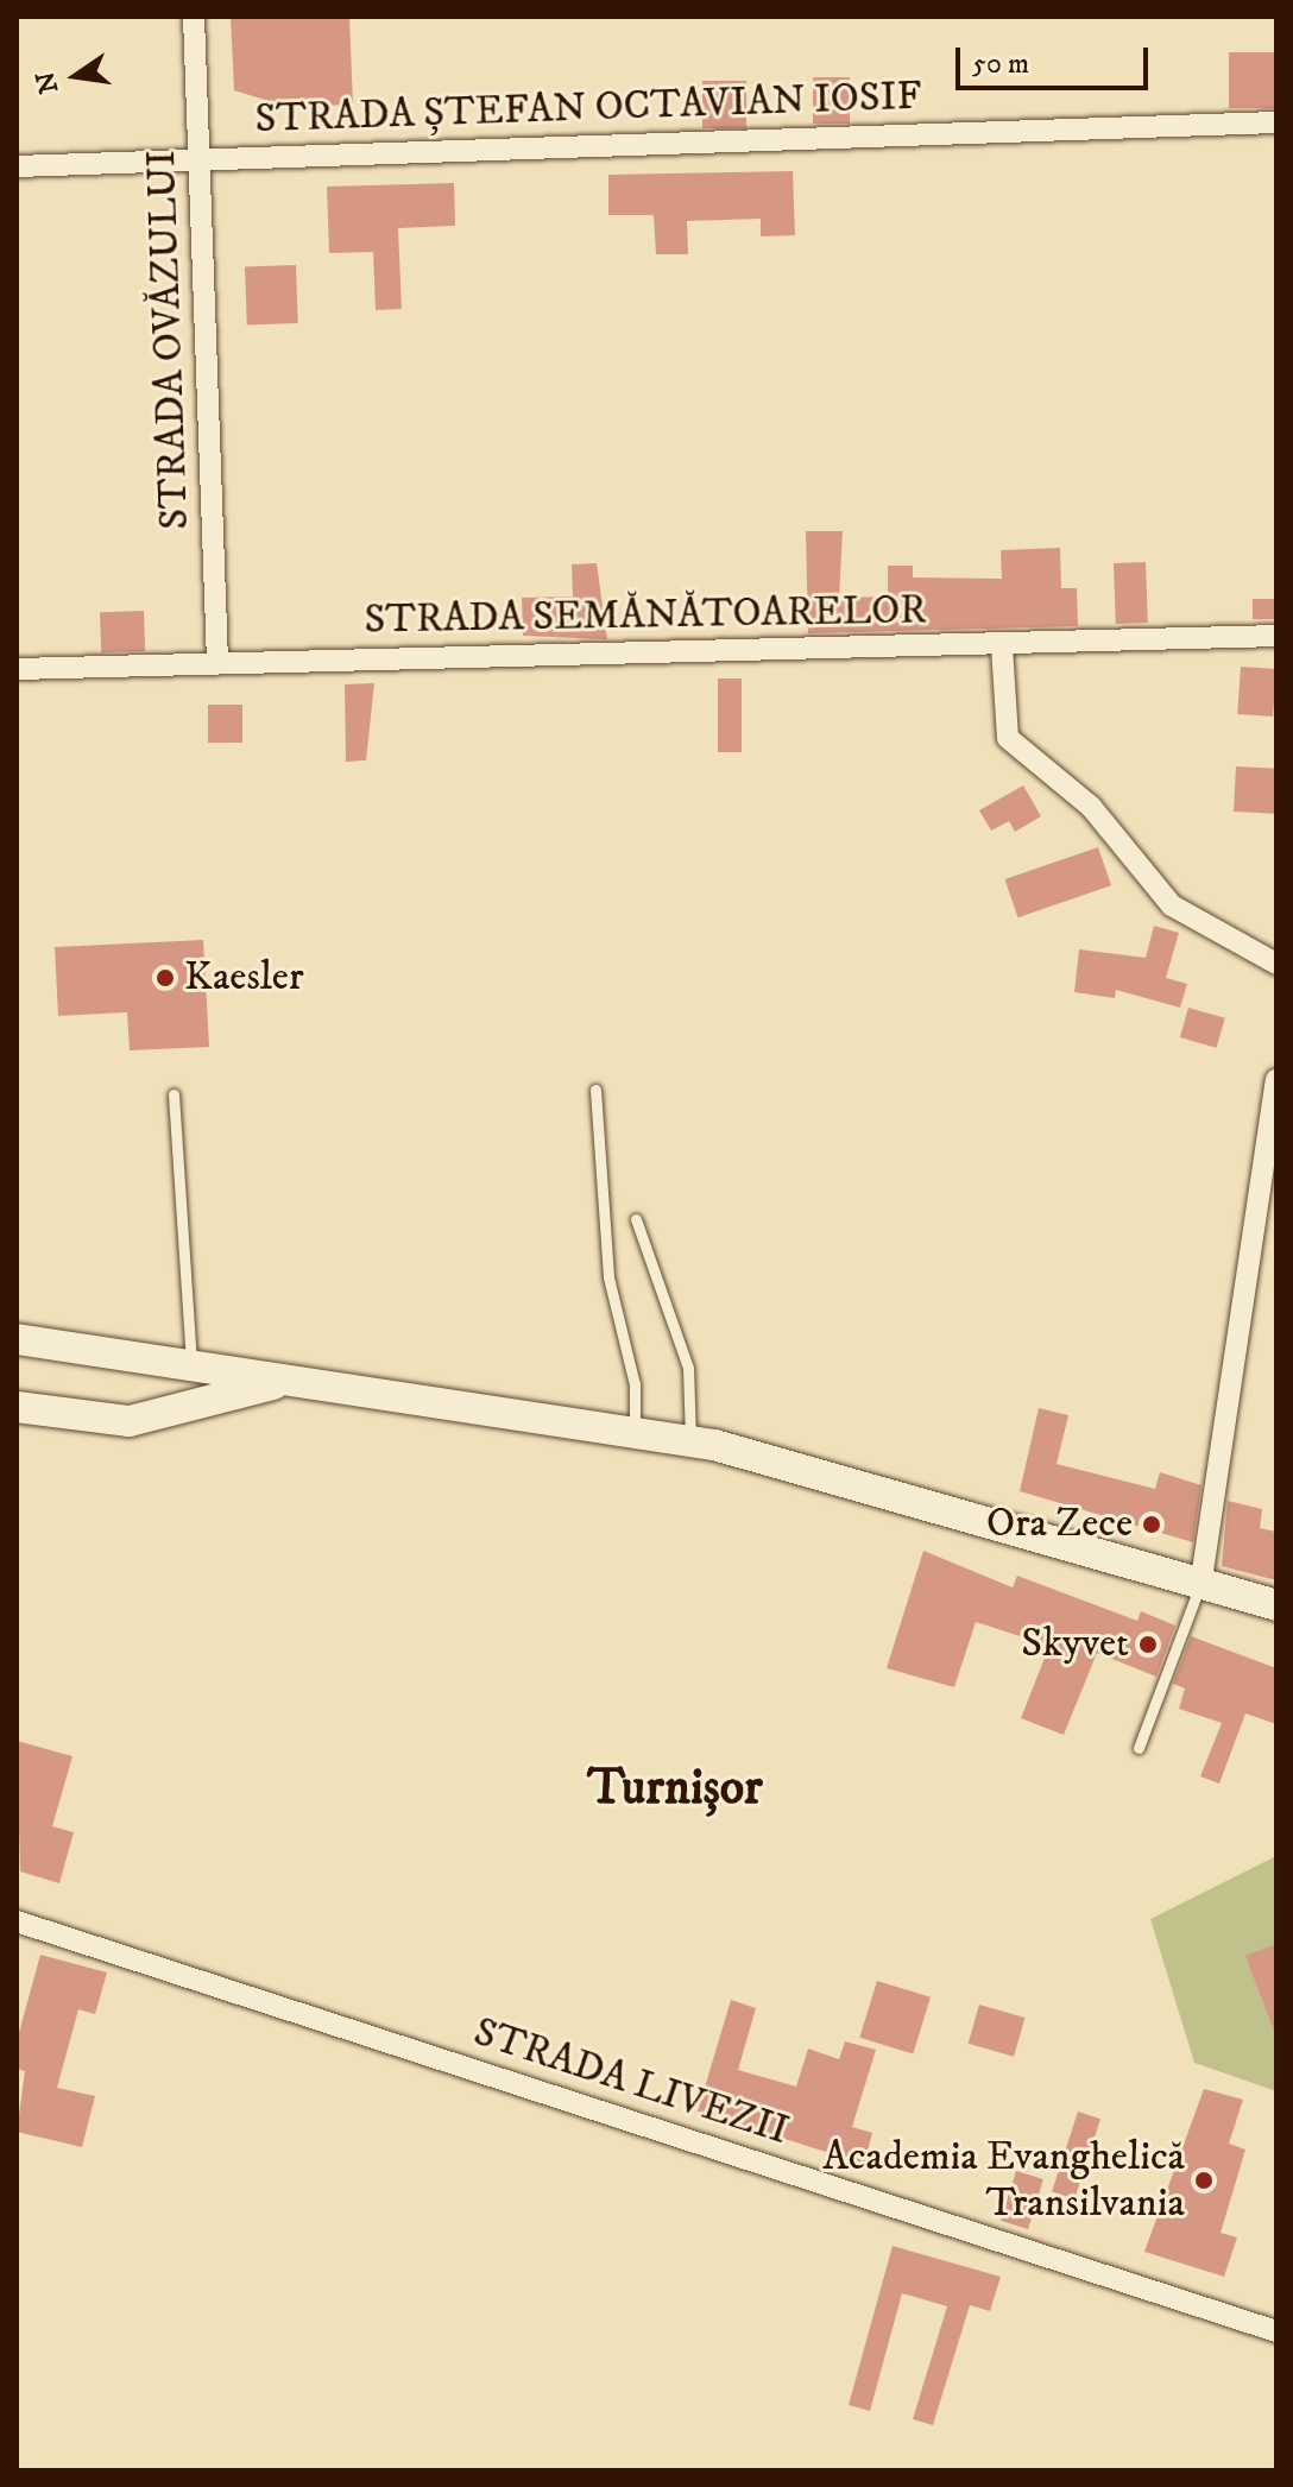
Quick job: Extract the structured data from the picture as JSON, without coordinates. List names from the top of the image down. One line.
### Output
{"streets":{"street":["STRADA ȘTEFAN OCTAVIAN IOSIF","STRADA OVĂZULUI","STRADA SEMĂNĂTOARELOR","STRADA LIVEZII"]},"crossings":[["STRADA ȘTEFAN OCTAVIAN IOSIF","STRADA OVĂZULUI"],["STRADA OVĂZULUI","STRADA SEMĂNĂTOARELOR"]],"districts":["Turnișor"],"places":["Kaesler","Ora Zece","Skyvet","Academia Evanghelică Transilvania"],"scale_bar":"50 m","north":"left"}
